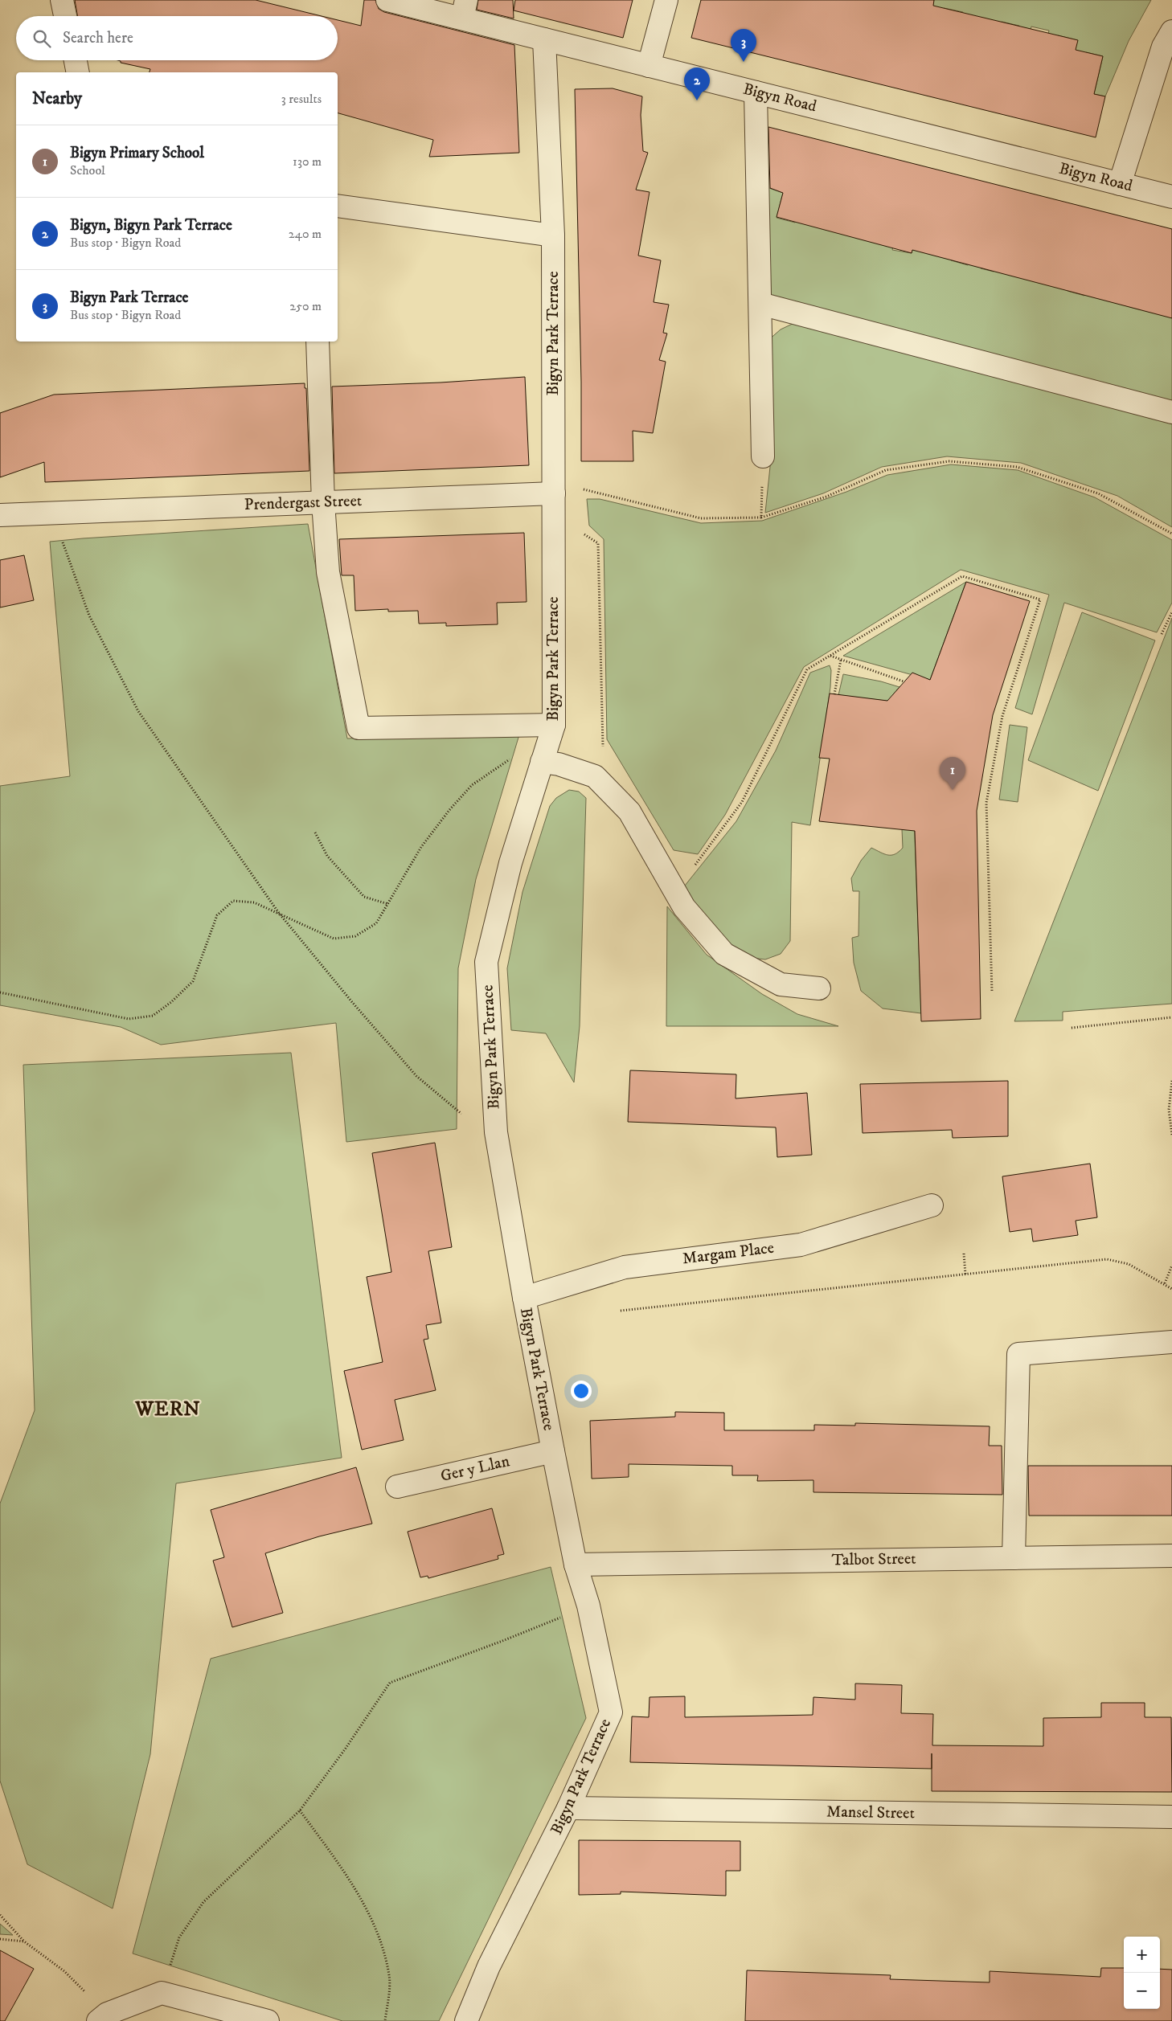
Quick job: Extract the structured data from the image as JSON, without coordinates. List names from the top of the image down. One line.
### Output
{"streets":{"street":["Bigyn Road","Bigyn Park Terrace","Prendergast Street","Margam Place","Ger y Llan","Talbot Street","Mansel Street"]},"crossings":[["Bigyn Road","Bigyn Park Terrace"],["Bigyn Park Terrace","Prendergast Street"],["Bigyn Park Terrace","Margam Place"],["Bigyn Park Terrace","Ger y Llan"],["Bigyn Park Terrace","Talbot Street"],["Bigyn Park Terrace","Mansel Street"]],"districts":["WERN"],"page":{"search":"Search here","pins":["3","2","1"],"heading":["Nearby","3 results"],"list":[{"mark":"1","name":"Bigyn Primary School","note":"School","value":"130 m"},{"mark":"2","name":"Bigyn, Bigyn Park Terrace","note":"Bus stop · Bigyn Road","value":"240 m"},{"mark":"3","name":"Bigyn Park Terrace","note":"Bus stop · Bigyn Road","value":"250 m"}],"map_buttons":["+","−"]}}
